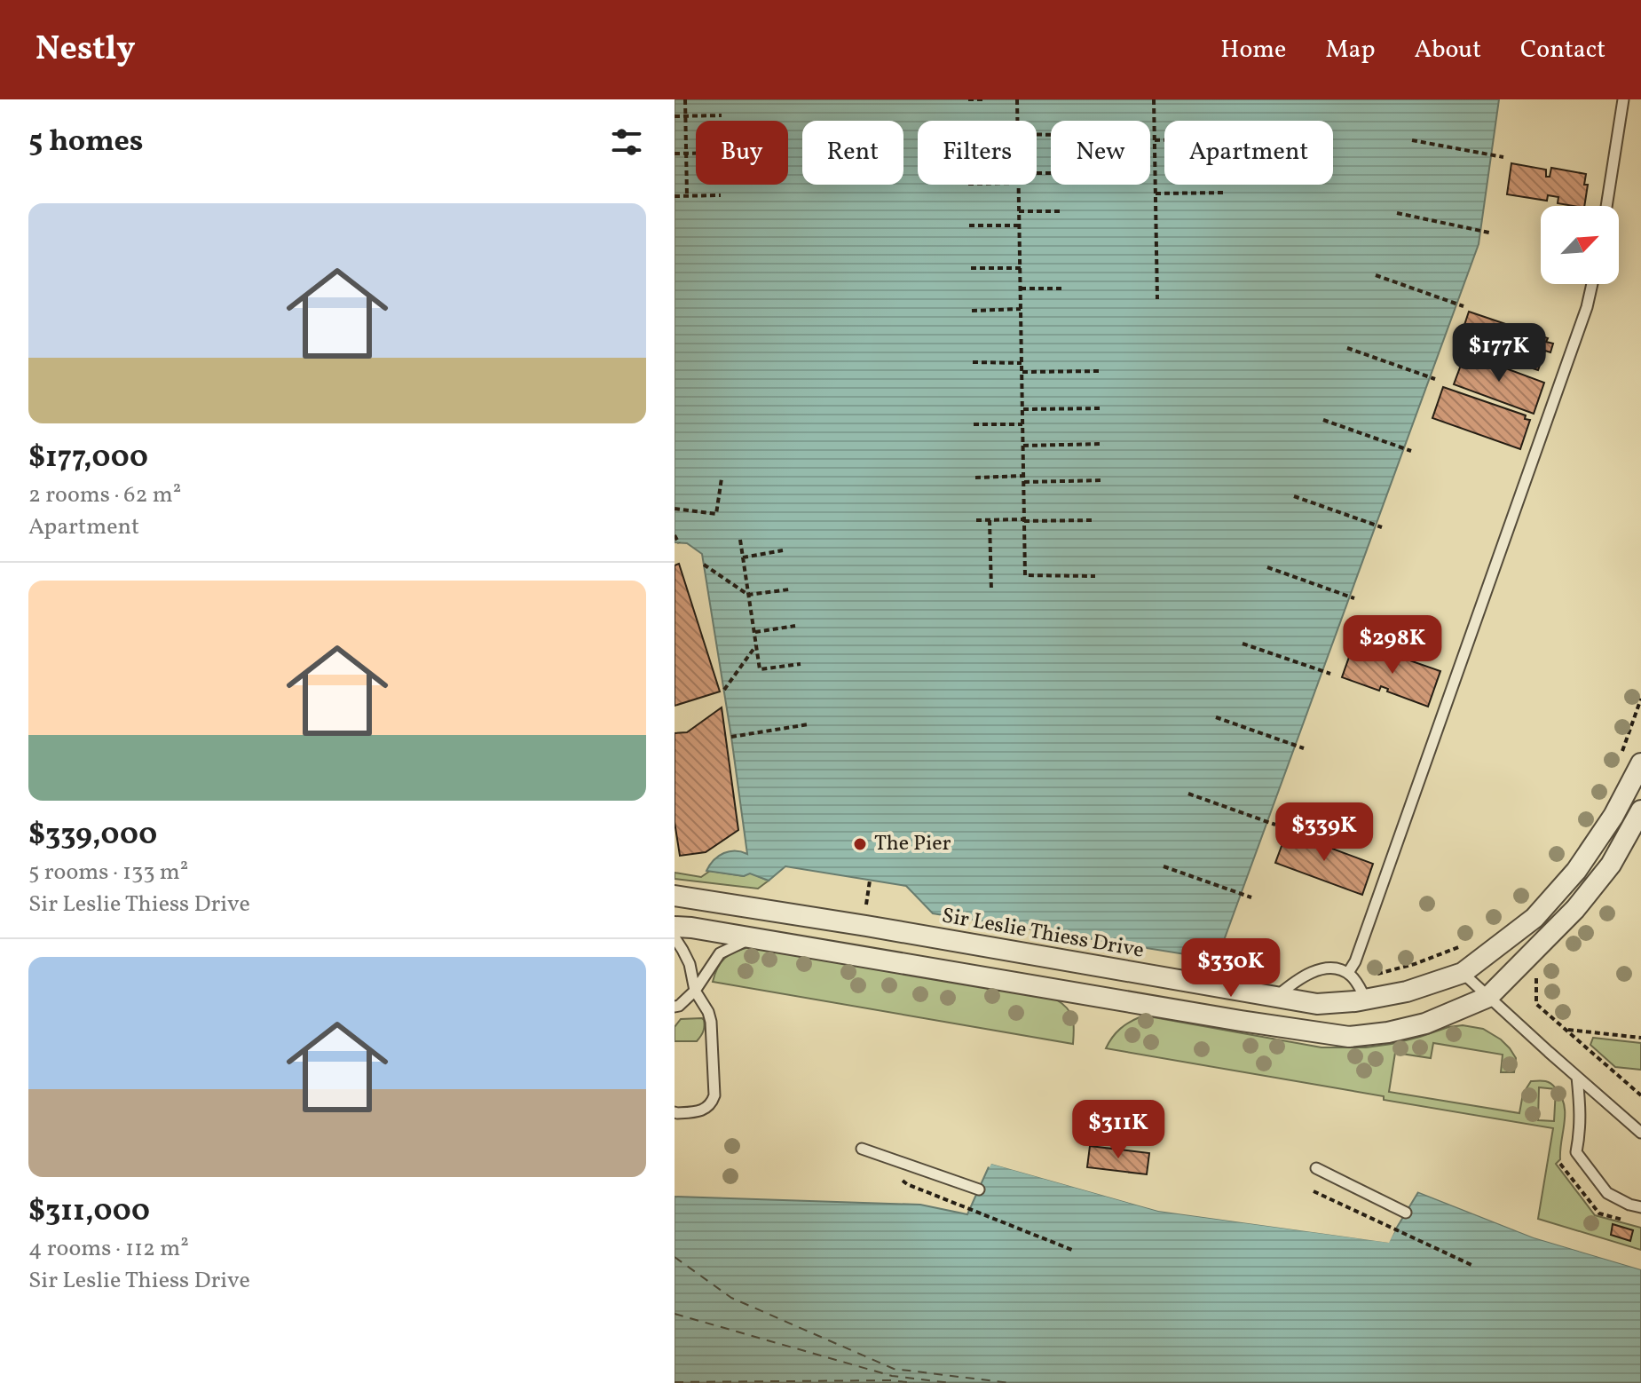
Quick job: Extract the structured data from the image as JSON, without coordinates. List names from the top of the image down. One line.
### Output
{"streets":{"street":["Sir Leslie Thiess Drive"]},"places":["The Pier"],"north":"top right","page":{"header":"Nestly","nav":["Home","Map","About","Contact"],"heading":"5 homes","chip":["Buy","Rent","Filters","New","Apartment"],"list":[{"name":"$177,000","note":"2 rooms · 62 m² · Apartment"},{"name":"$339,000","note":"5 rooms · 133 m² · Sir Leslie Thiess Drive"},{"name":"$311,000","note":"4 rooms · 112 m² · Sir Leslie Thiess Drive"}],"price":["$177K","$298K","$339K","$330K","$311K"]}}
